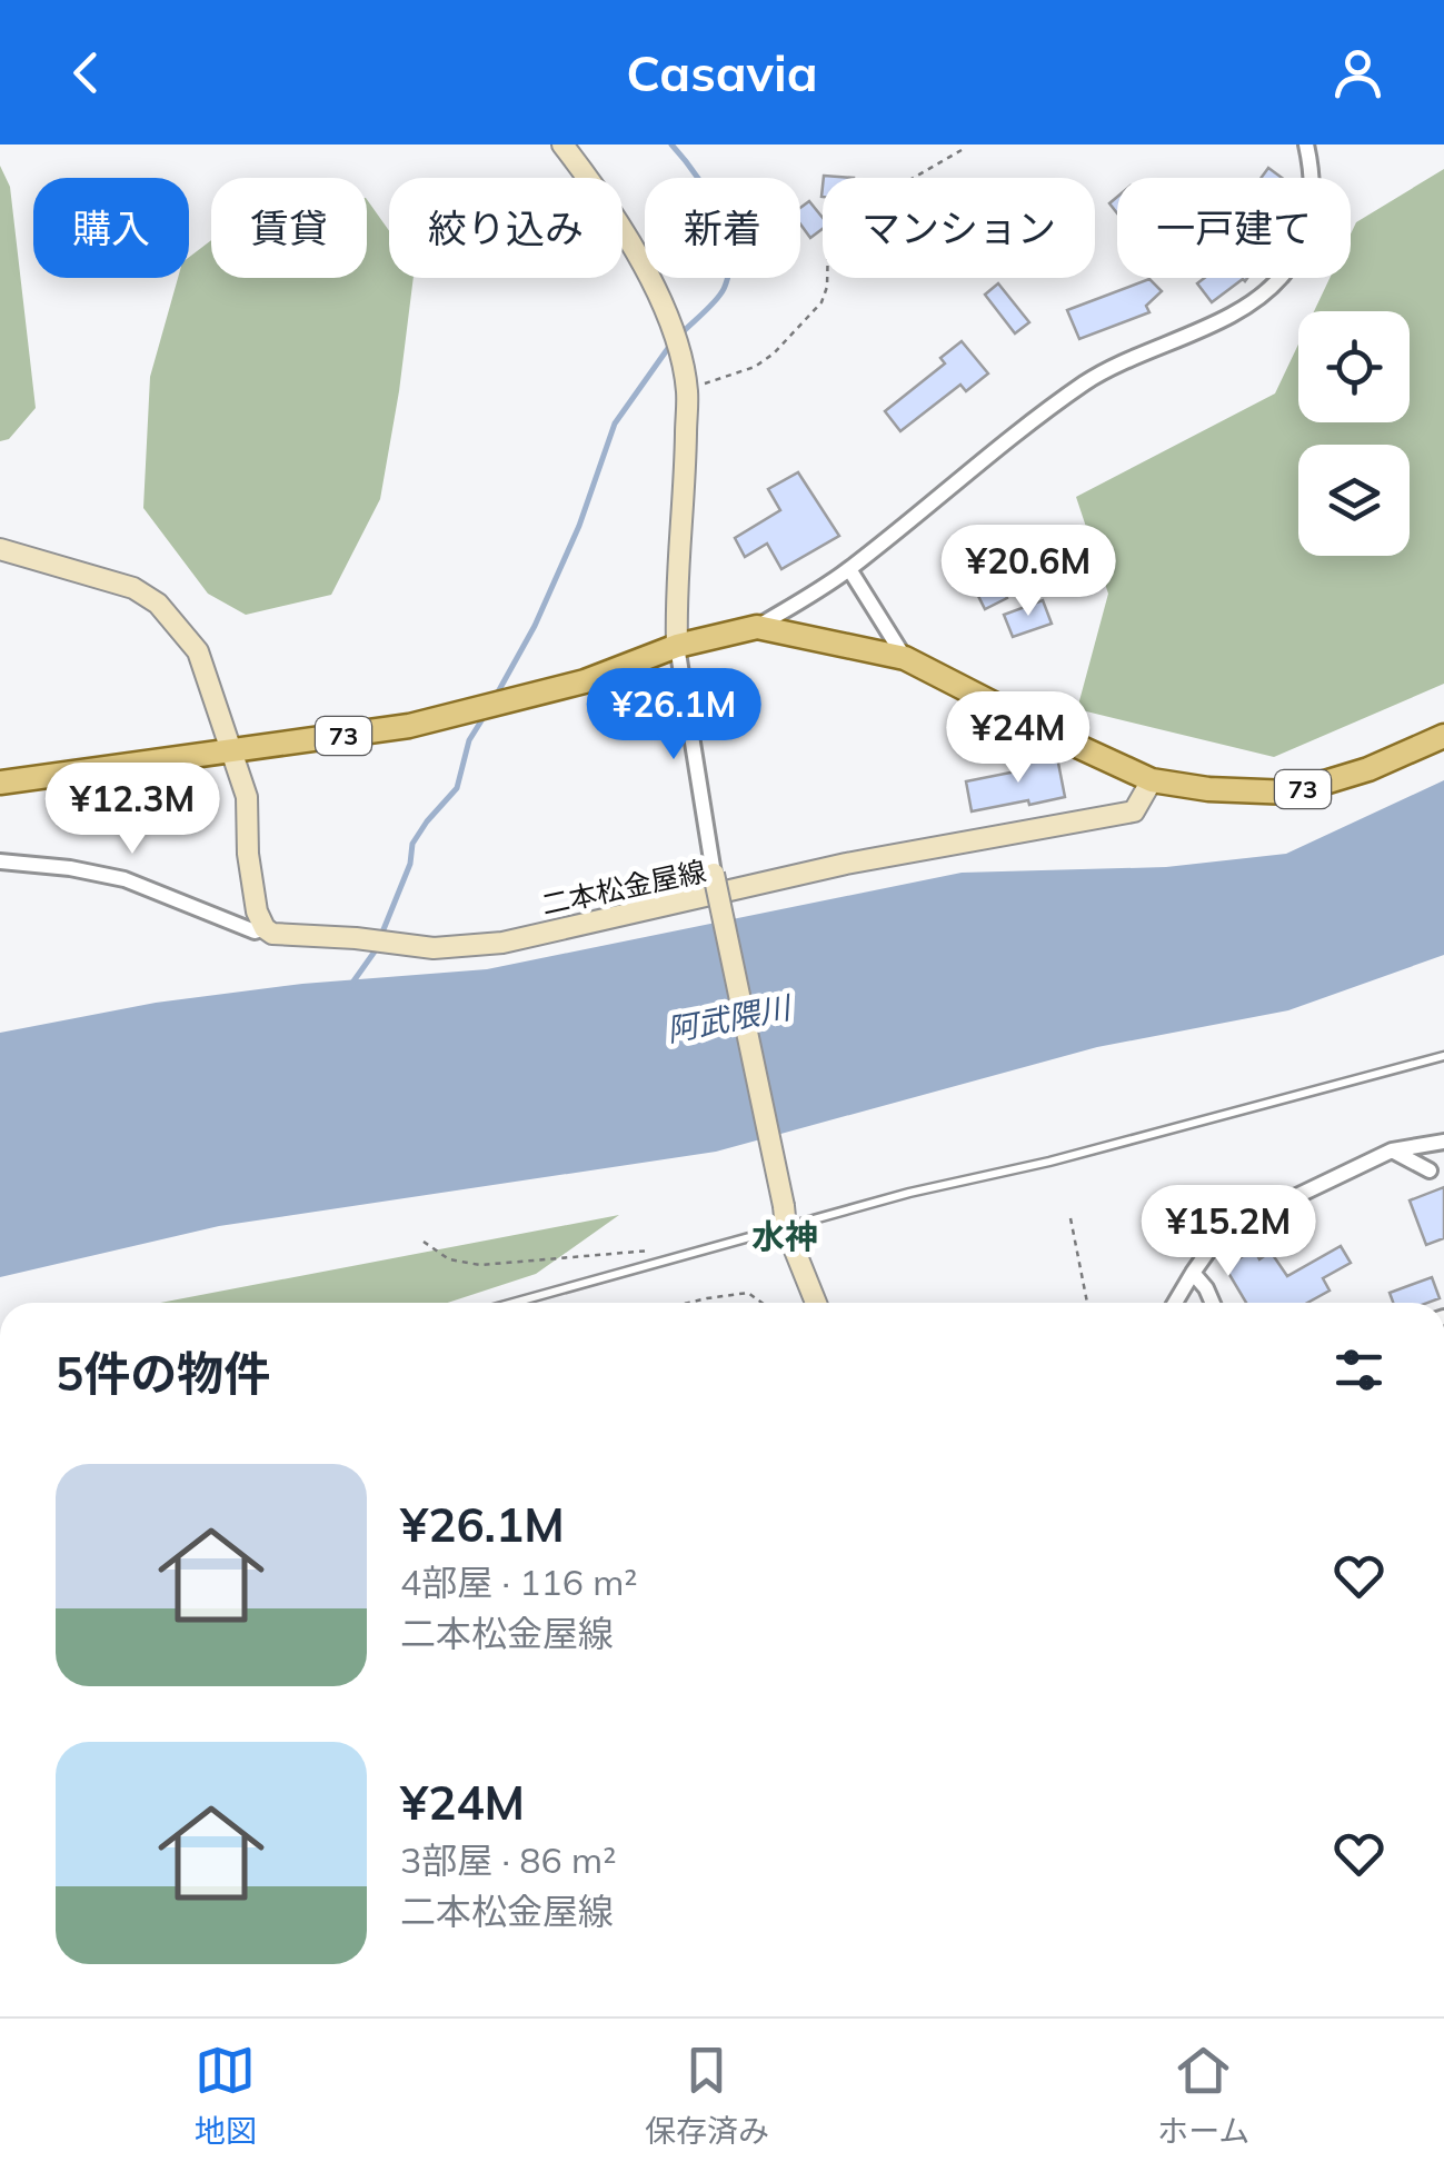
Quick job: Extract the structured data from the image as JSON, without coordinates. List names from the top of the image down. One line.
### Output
{"streets":{"main road":["73"],"street":["二本松金屋線"]},"crossings":[["73","二本松金屋線"]],"districts":["水神"],"water":["阿武隈川"],"page":{"header":"Casavia","chip":["購入","賃貸","絞り込み","新着","マンション","一戸建て"],"price":["¥20.6M","¥26.1M","¥24M","¥12.3M","¥15.2M"],"heading":"5件の物件","list":[{"name":"¥26.1M","note":"4部屋 · 116 m² · 二本松金屋線"},{"name":"¥24M","note":"3部屋 · 86 m² · 二本松金屋線"}],"tabs":["地図","保存済み","ホーム"]}}
